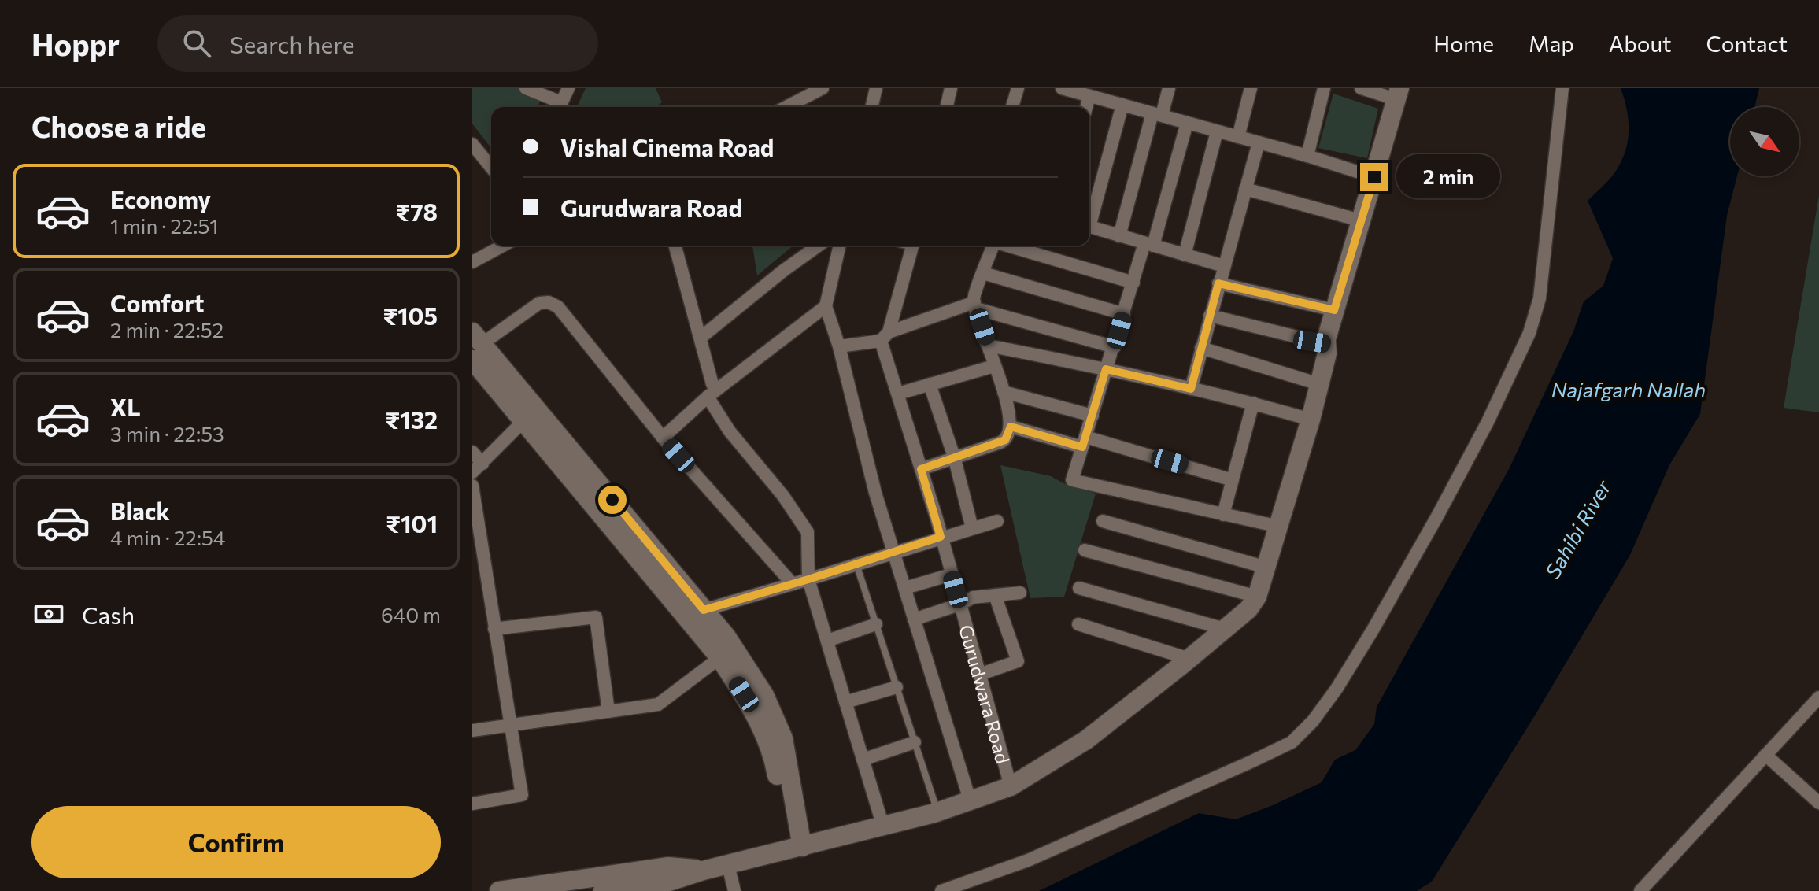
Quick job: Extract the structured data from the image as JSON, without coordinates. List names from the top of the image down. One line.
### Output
{"streets":{"street":["Gurudwara Road"]},"water":["Najafgarh Nallah","Sahibi River"],"north":"bottom right","page":{"header":"Hoppr","search":"Search here","nav":["Home","Map","About","Contact"],"heading":"Choose a ride","banner":["Vishal Cinema Road","Gurudwara Road"],"bubble":"2 min","list":[{"name":"Economy","note":"1 min · 22:51","value":"₹78"},{"name":"Comfort","note":"2 min · 22:52","value":"₹105"},{"name":"XL","note":"3 min · 22:53","value":"₹132"},{"name":"Black","note":"4 min · 22:54","value":"₹101"}],"pay":["Cash","640 m"],"buttons":"Confirm"}}
